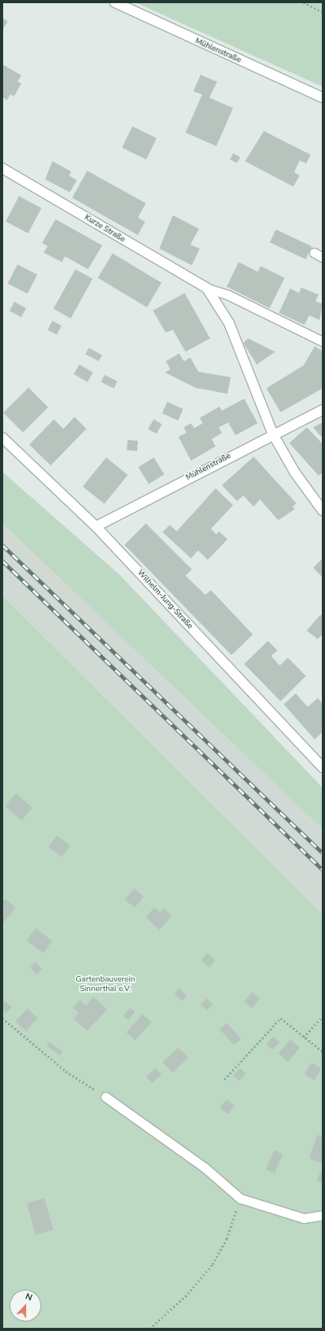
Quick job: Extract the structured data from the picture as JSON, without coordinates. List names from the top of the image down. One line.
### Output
{"streets":{"street":["Mühlenstraße","Kurze Straße","Wilhelm-Jung-Straße"]},"crossings":[["Mühlenstraße","Kurze Straße"],["Mühlenstraße","Wilhelm-Jung-Straße"]],"parks":["Gartenbauverein Sinnerthal e.V."],"north":"top"}
